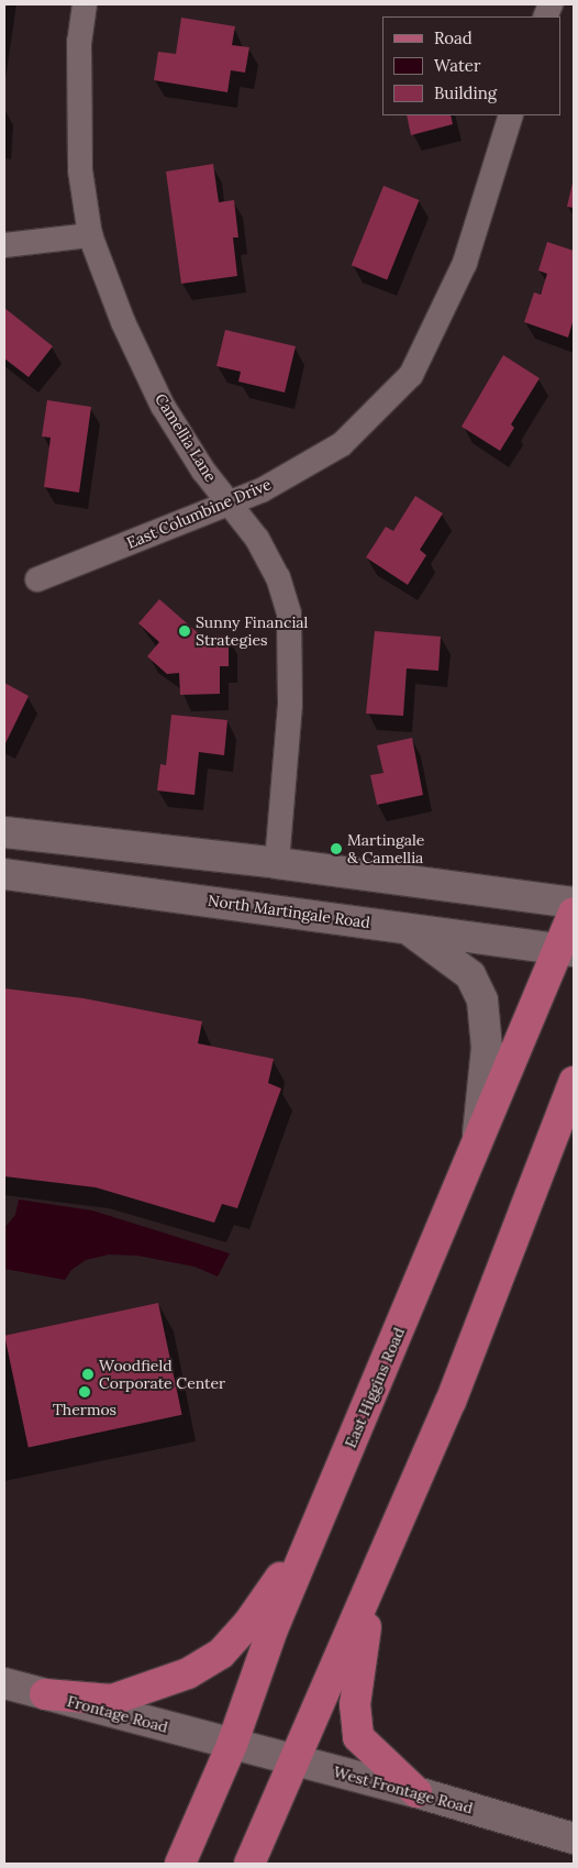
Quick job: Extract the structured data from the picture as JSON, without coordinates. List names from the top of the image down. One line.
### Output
{"streets":{"main road":["East Higgins Road"],"street":["Camellia Lane","East Columbine Drive","North Martingale Road","Frontage Road","West Frontage Road"]},"crossings":[["Camellia Lane","East Columbine Drive"],["North Martingale Road","East Higgins Road"],["East Higgins Road","Frontage Road"],["East Higgins Road","West Frontage Road"],["Frontage Road","West Frontage Road"]],"places":["Sunny Financial Strategies","Martingale & Camellia","Woodfield Corporate Center","Thermos"],"legend":["Road","Water","Building"]}
